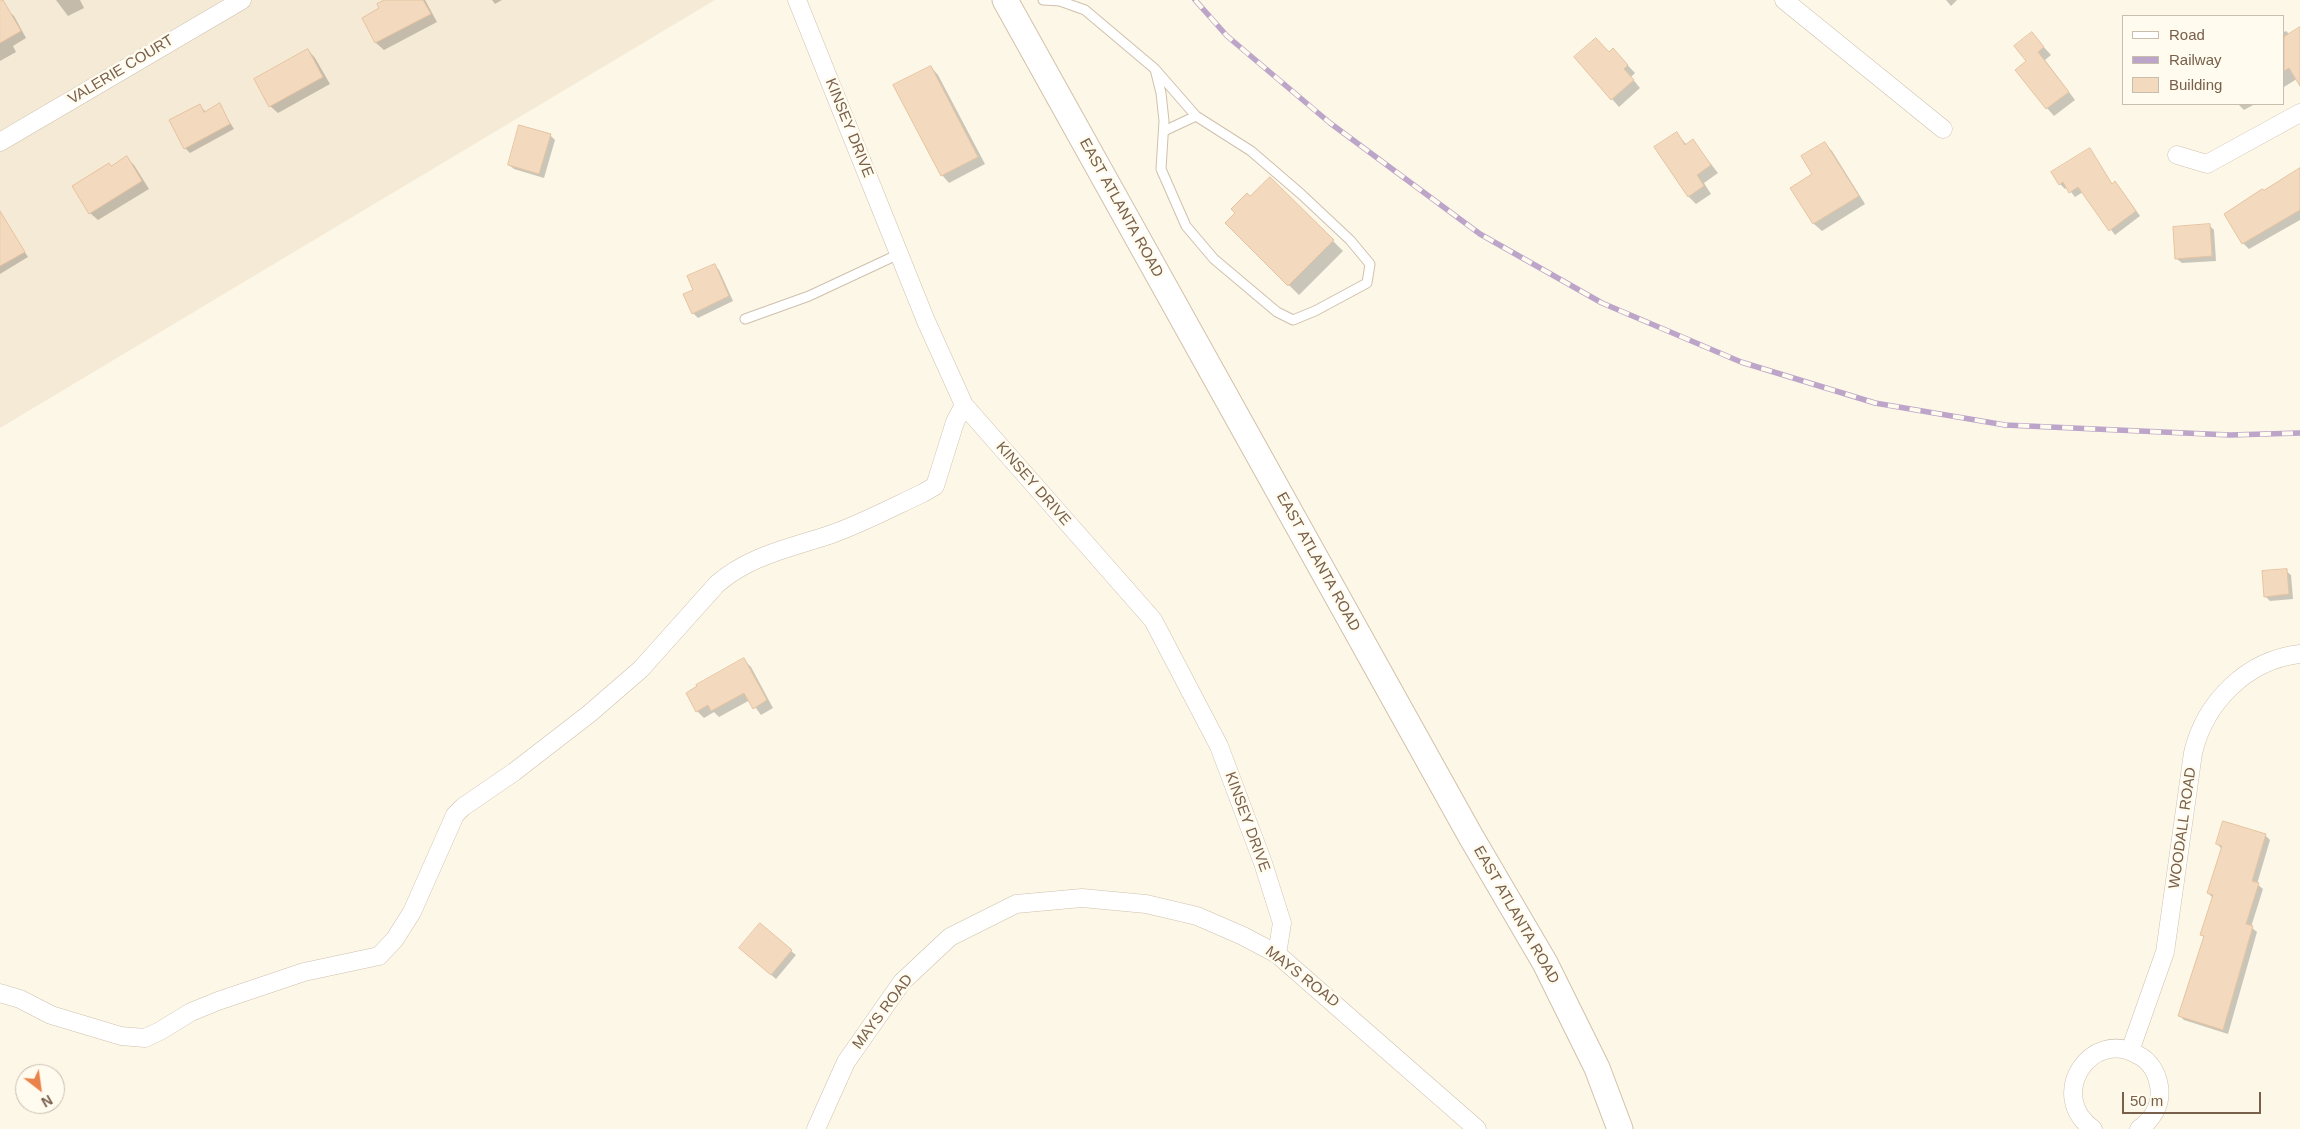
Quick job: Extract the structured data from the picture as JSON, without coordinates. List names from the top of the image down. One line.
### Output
{"streets":{"street":["VALERIE COURT","KINSEY DRIVE","EAST ATLANTA ROAD","WOODALL ROAD","MAYS ROAD"]},"crossings":[["KINSEY DRIVE","MAYS ROAD"]],"legend":["Road","Railway","Building"],"scale_bar":"50 m","north":"bottom right"}
